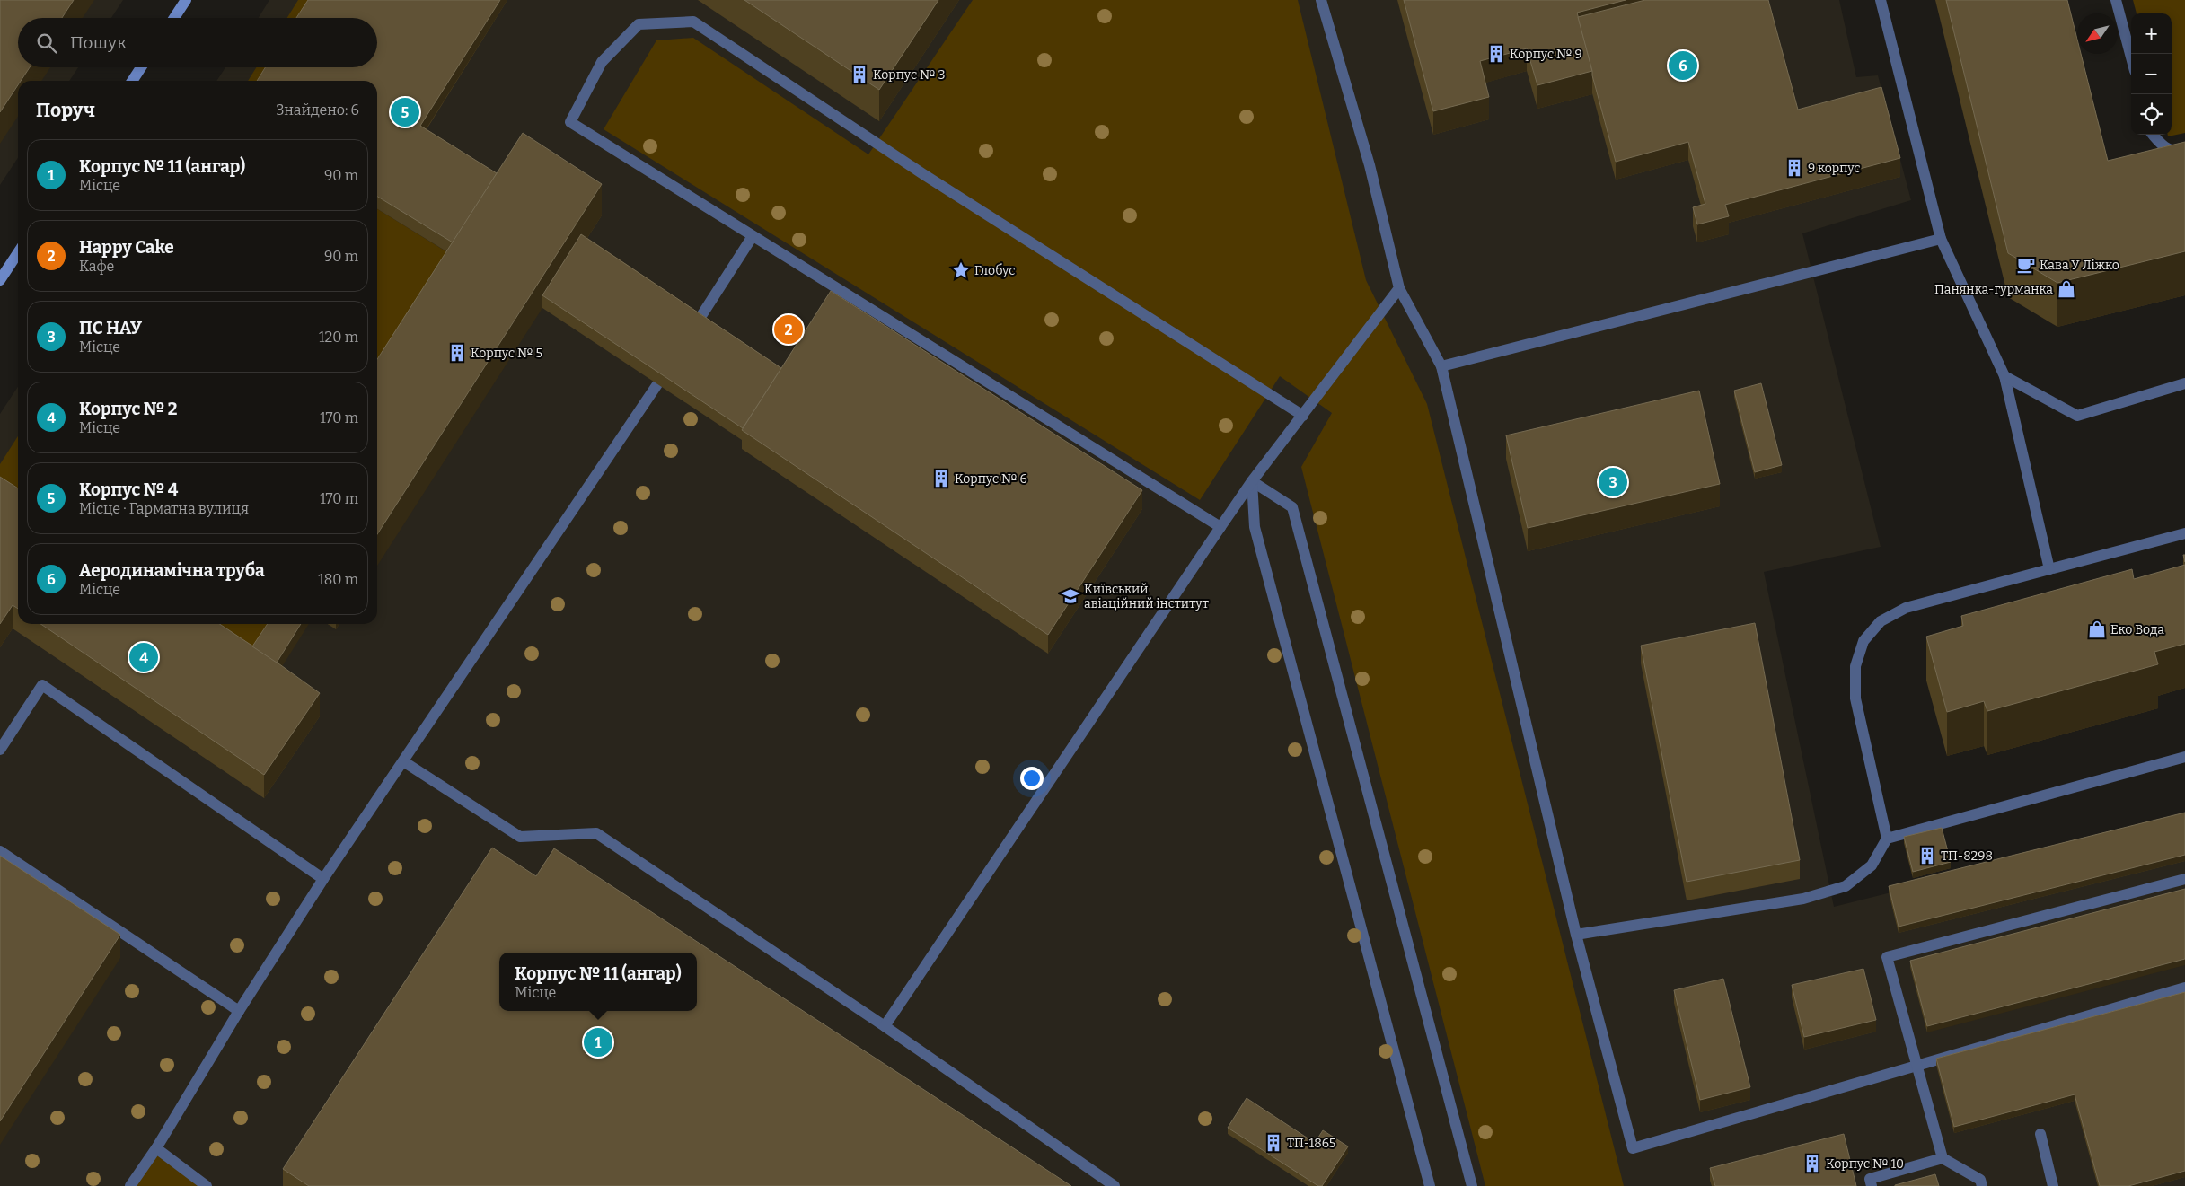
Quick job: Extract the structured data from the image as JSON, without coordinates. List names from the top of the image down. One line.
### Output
{"places":{"building":["Корпус № 9","Корпус № 3","9 корпус","Корпус № 5","Корпус № 6","ТП-8298","ТП-1865","Корпус № 10"],"cafe":["Кава У Ліжко"],"place":["Глобус"],"shop":["Панянка-гурманка","Еко Вода"],"school or university":["Київський авіаційний інститут"]},"north":"bottom left","page":{"map_buttons":["+","−"],"search":"Пошук","pins":["6","5","2","3","4","1"],"heading":["Поруч","Знайдено: 6"],"list":[{"mark":"1","name":"Корпус № 11 (ангар)","note":"Місце","value":"90 m"},{"mark":"2","name":"Happy Cake","note":"Кафе","value":"90 m"},{"mark":"3","name":"ПС НАУ","note":"Місце","value":"120 m"},{"mark":"4","name":"Корпус № 2","note":"Місце","value":"170 m"},{"mark":"5","name":"Корпус № 4","note":"Місце · Гарматна вулиця","value":"170 m"},{"mark":"6","name":"Аеродинамічна труба","note":"Місце","value":"180 m"}],"popup":["Корпус № 11 (ангар)","Місце"]}}
